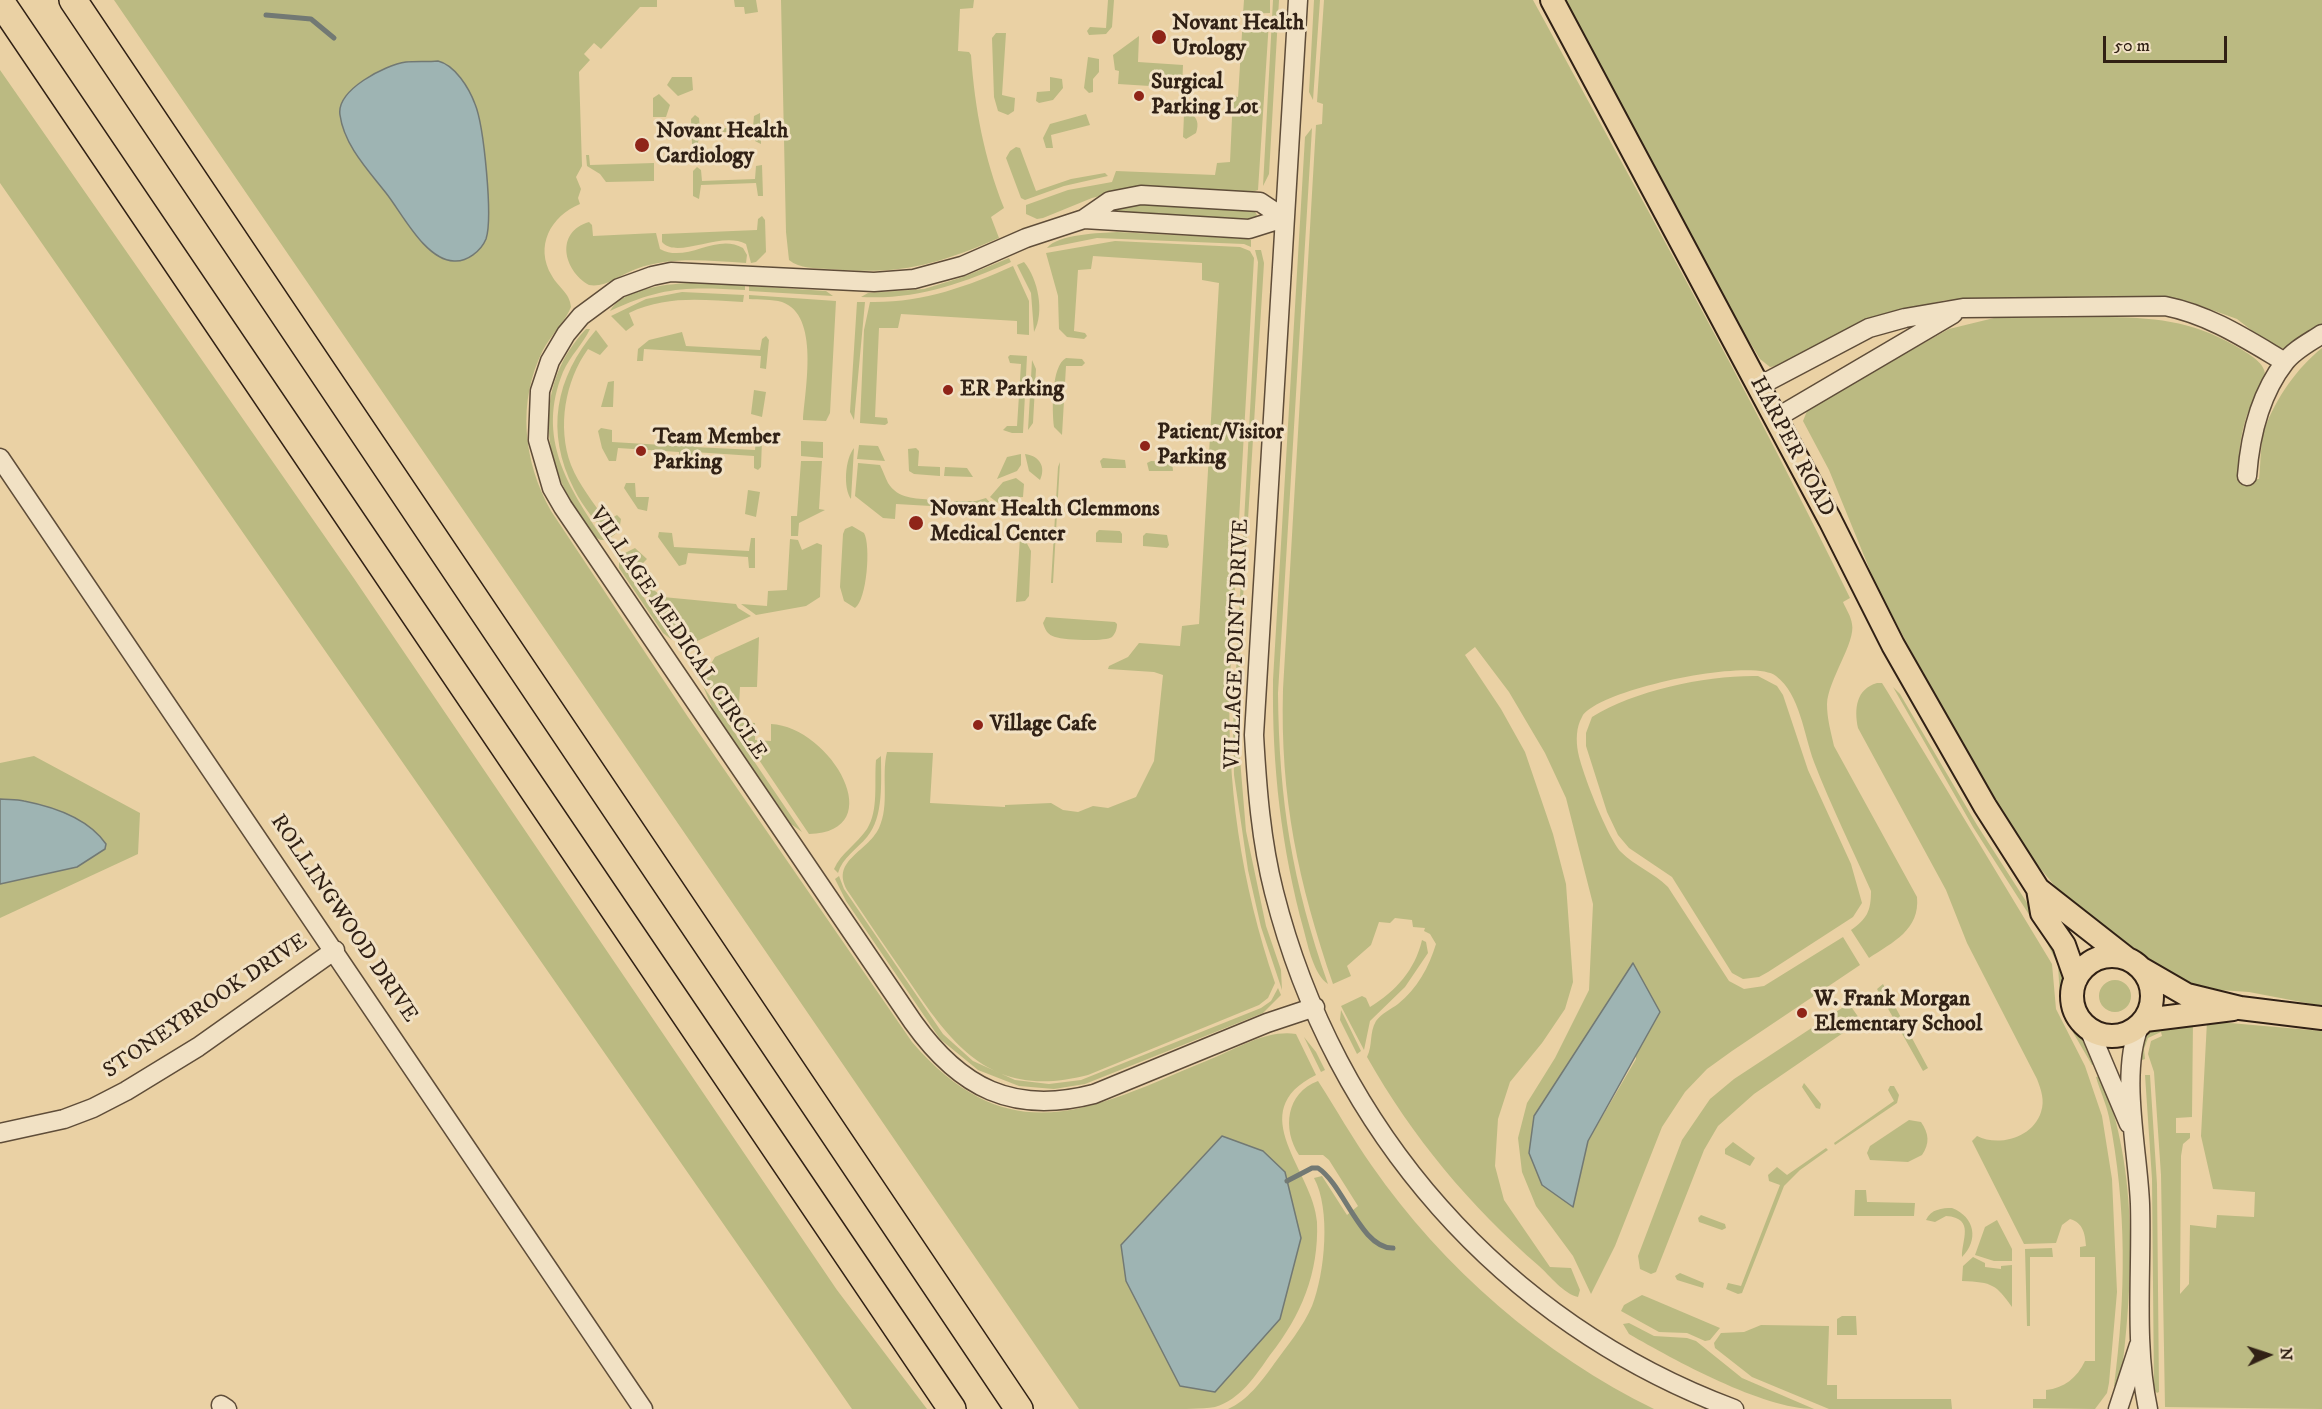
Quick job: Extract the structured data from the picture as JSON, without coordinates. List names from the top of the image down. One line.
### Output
{"streets":{"main road":["HARPER ROAD"],"street":["VILLAGE MEDICAL CIRCLE","VILLAGE POINT DRIVE","ROLLINGWOOD DRIVE","STONEYBROOK DRIVE"]},"crossings":[["VILLAGE MEDICAL CIRCLE","VILLAGE POINT DRIVE"],["ROLLINGWOOD DRIVE","STONEYBROOK DRIVE"]],"places":["Novant Health Urology","Surgical Parking Lot","Novant Health Cardiology","ER Parking","Patient/Visitor Parking","Team Member Parking","Novant Health Clemmons Medical Center","Village Cafe","W. Frank Morgan Elementary School"],"scale_bar":"50 m","north":"right"}
